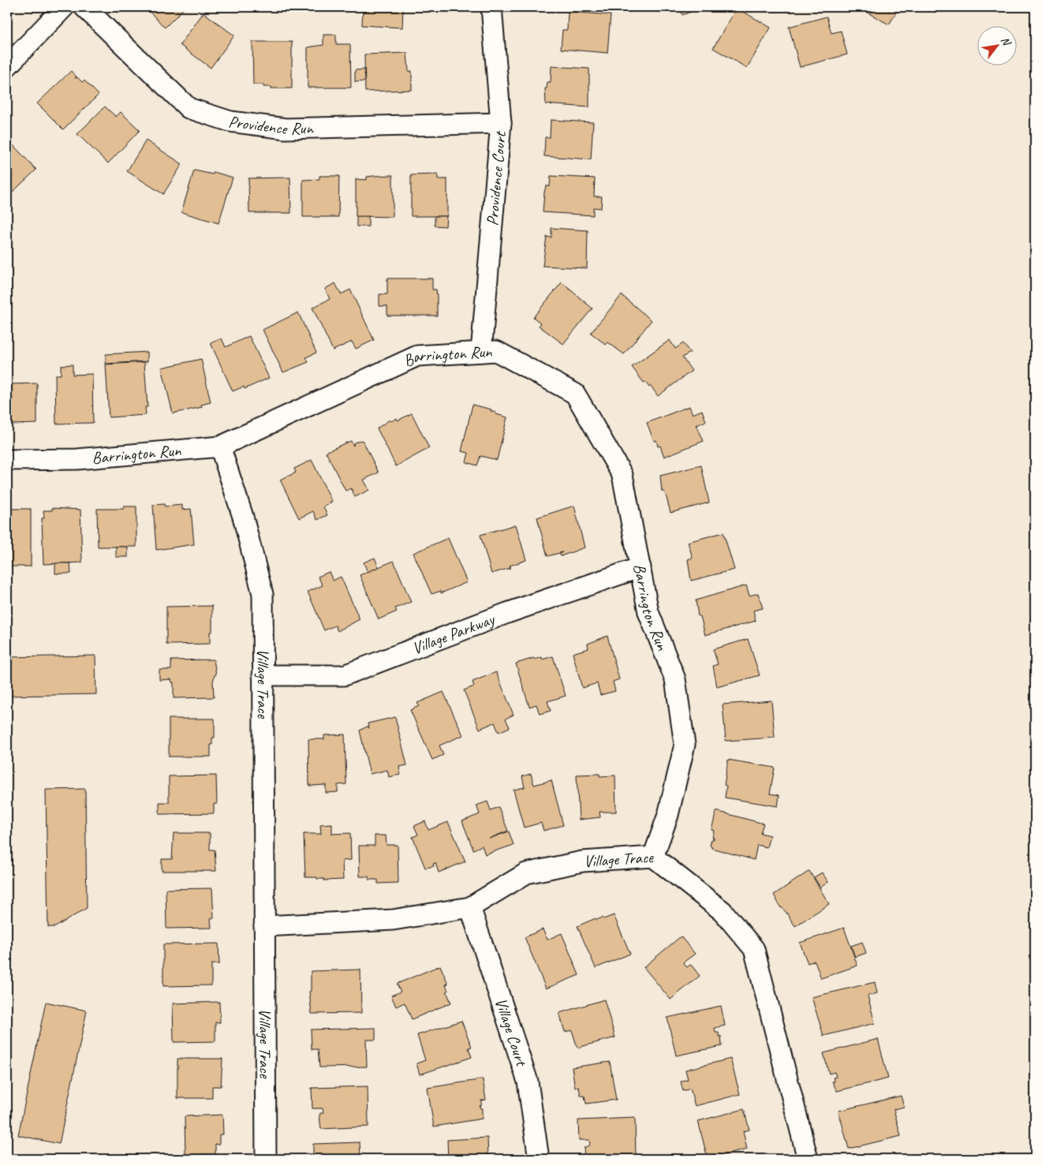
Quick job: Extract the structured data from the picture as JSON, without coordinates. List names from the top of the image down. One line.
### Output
{"streets":{"street":["Providence Run","Providence Court","Barrington Run","Village Parkway","Village Trace","Village Court"]},"crossings":[["Providence Run","Providence Court"],["Providence Court","Barrington Run"],["Barrington Run","Village Parkway"],["Barrington Run","Village Trace"],["Village Parkway","Village Trace"],["Village Trace","Village Court"]],"north":"top right"}
